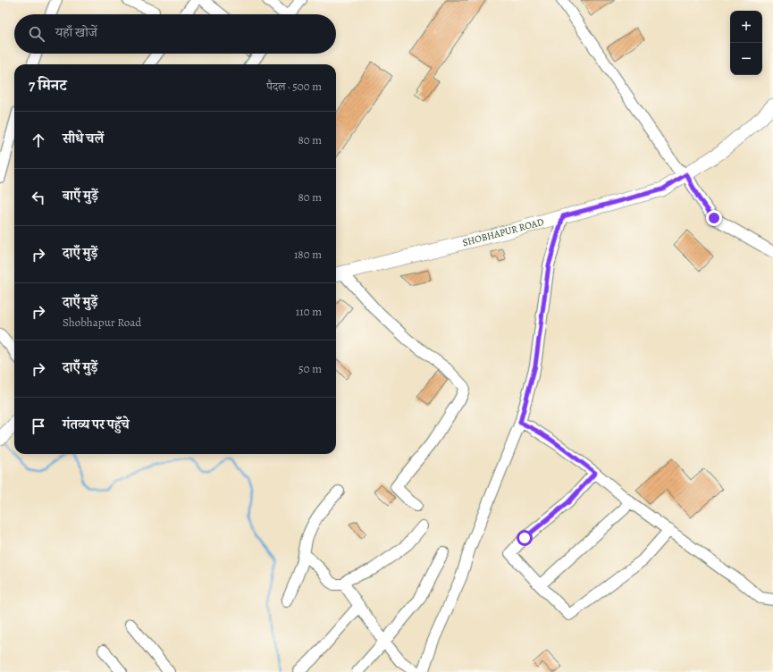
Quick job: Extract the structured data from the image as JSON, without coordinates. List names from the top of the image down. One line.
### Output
{"streets":{"main road":["SHOBHAPUR ROAD"]},"page":{"map_buttons":["+","−"],"search":"यहाँ खोजें","heading":["7 मिनट","पैदल · 500 m"],"list":[["सीधे चलें","80 m"],["बाएँ मुड़ें","80 m"],["दाएँ मुड़ें","180 m"],["दाएँ मुड़ें","Shobhapur Road","110 m"],["दाएँ मुड़ें","50 m"],"गंतव्य पर पहुँचे"]}}
